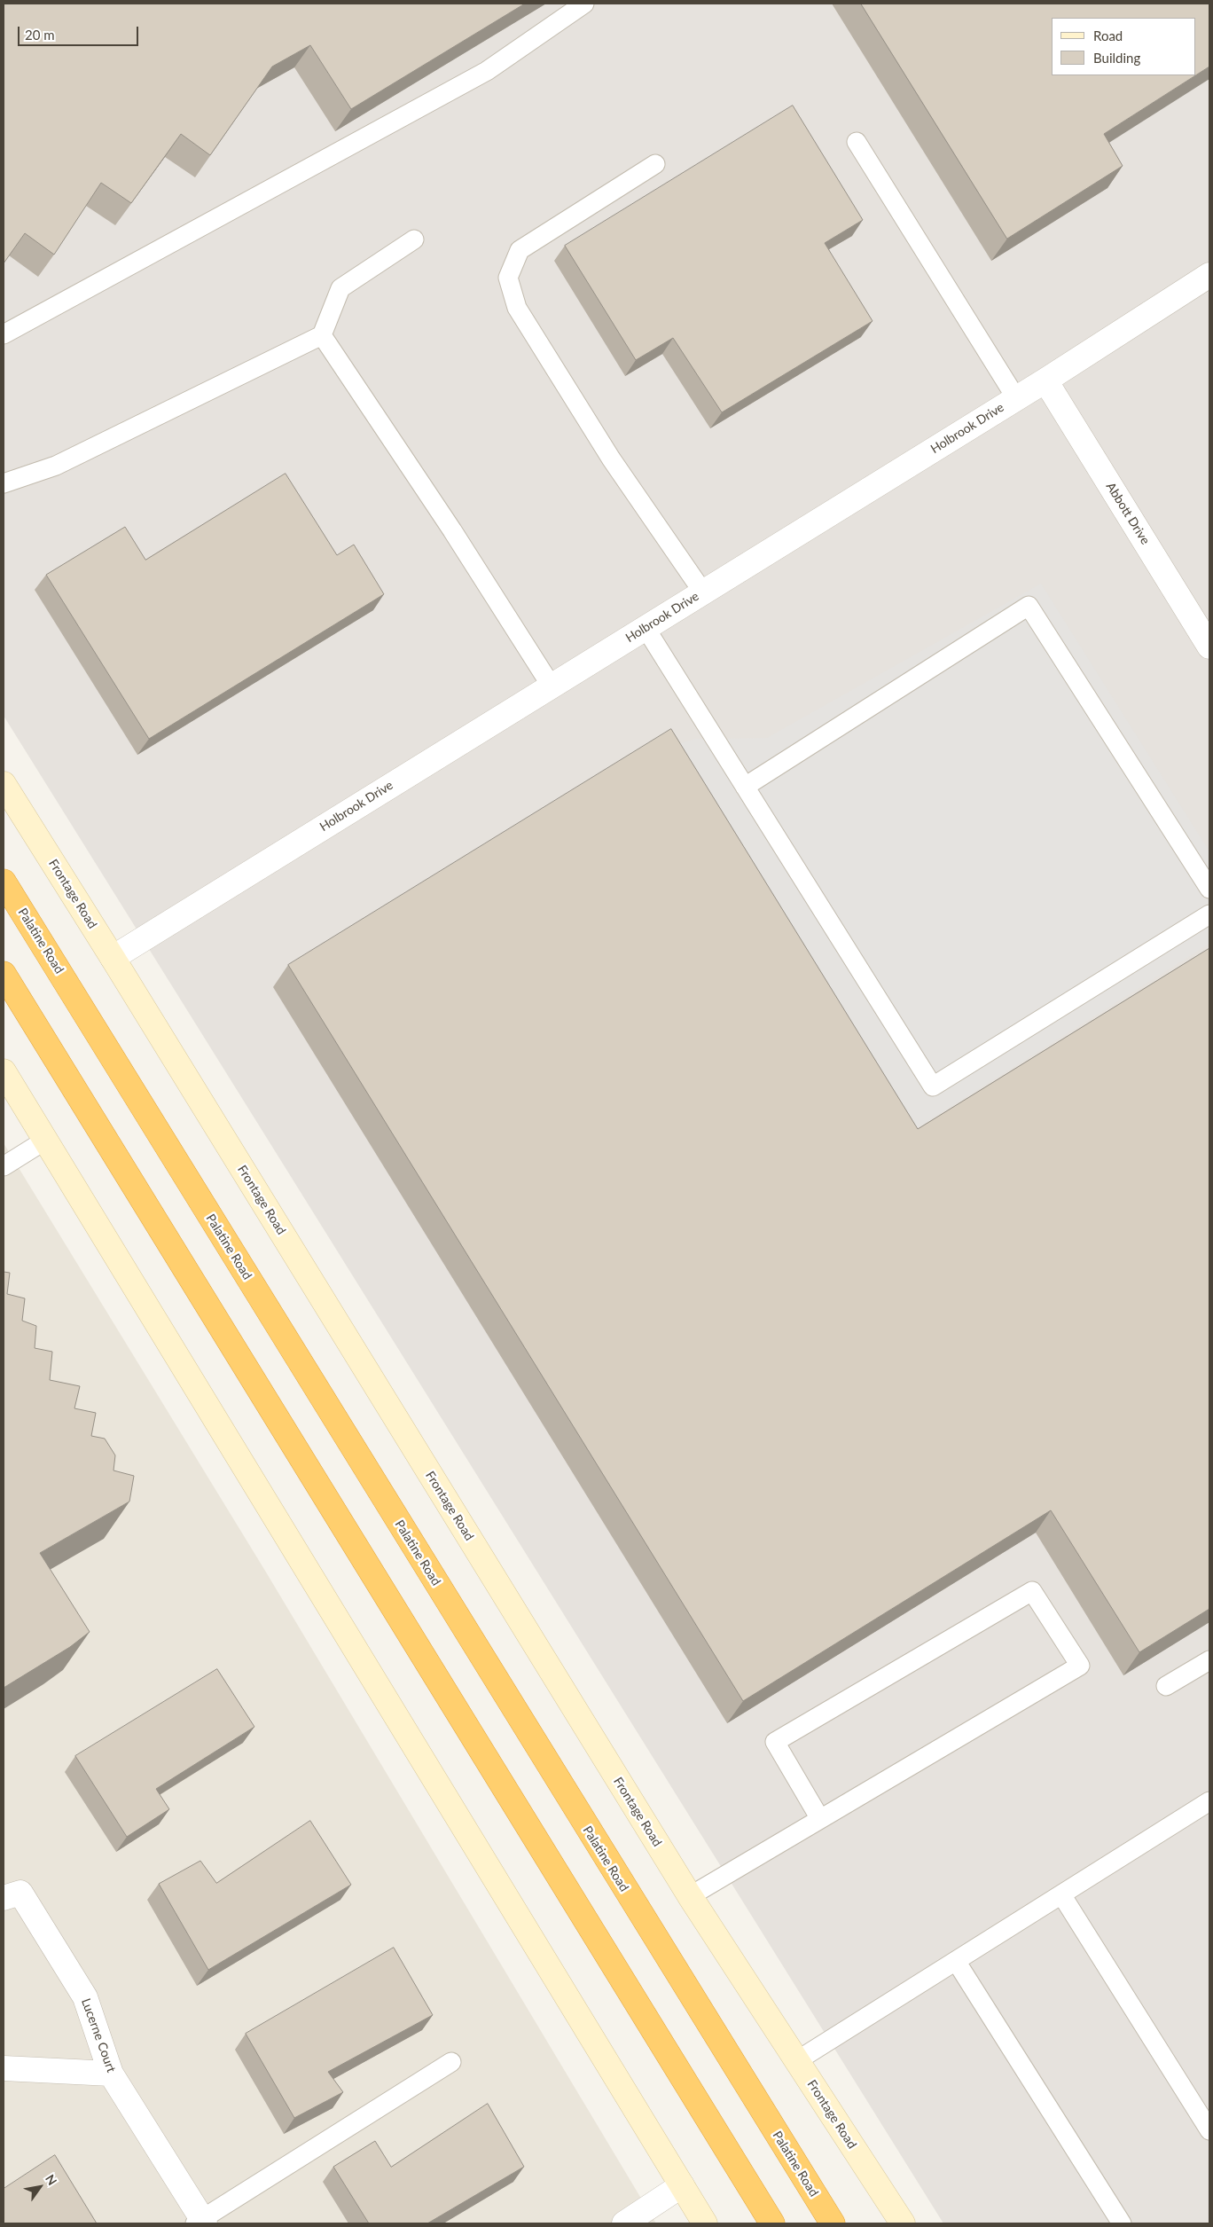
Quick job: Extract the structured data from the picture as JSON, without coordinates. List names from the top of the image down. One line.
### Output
{"streets":{"highway":["Palatine Road"],"street":["Holbrook Drive","Abbott Drive","Frontage Road","Lucerne Court"]},"crossings":[["Holbrook Drive","Abbott Drive"],["Holbrook Drive","Frontage Road"]],"legend":["Road","Building"],"scale_bar":"20 m","north":"top right"}
